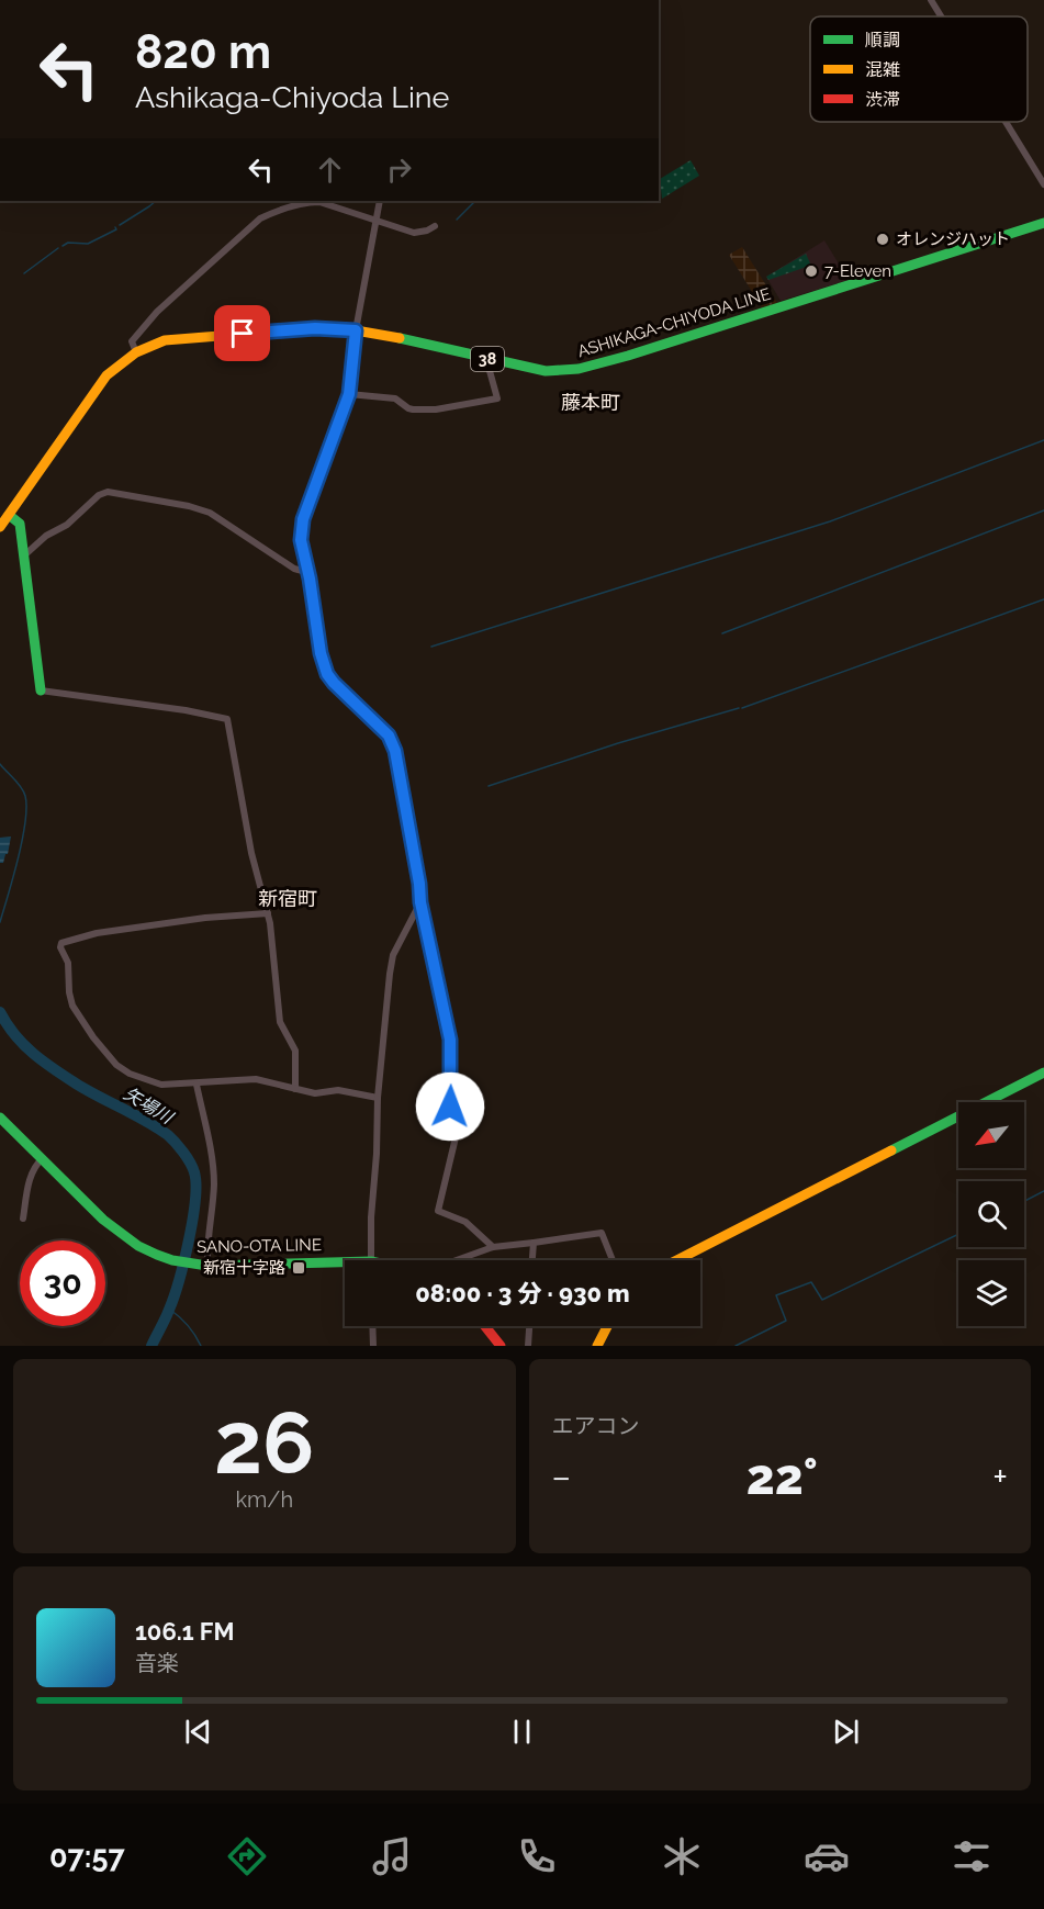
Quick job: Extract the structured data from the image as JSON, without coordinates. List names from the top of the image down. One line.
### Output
{"streets":{"main road":["ASHIKAGA-CHIYODA LINE","38","SANO-OTA LINE"]},"districts":["藤本町","新宿町"],"water":["矢場川"],"places":{"other":["オレンジハット","7-Eleven"],"transit":["新宿十字路"]},"legend":["順調","混雑","渋滞"],"north":"bottom left","page":{"turn":["820 m","Ashikaga-Chiyoda Line"],"limit":"30","trip":"08:00 · 3 分 · 930 m","tile":[["26","km/h"],"エアコン"],"heat":["−","22°","+"],"song":["106.1 FM","音楽"],"tabs":"07:57"}}
